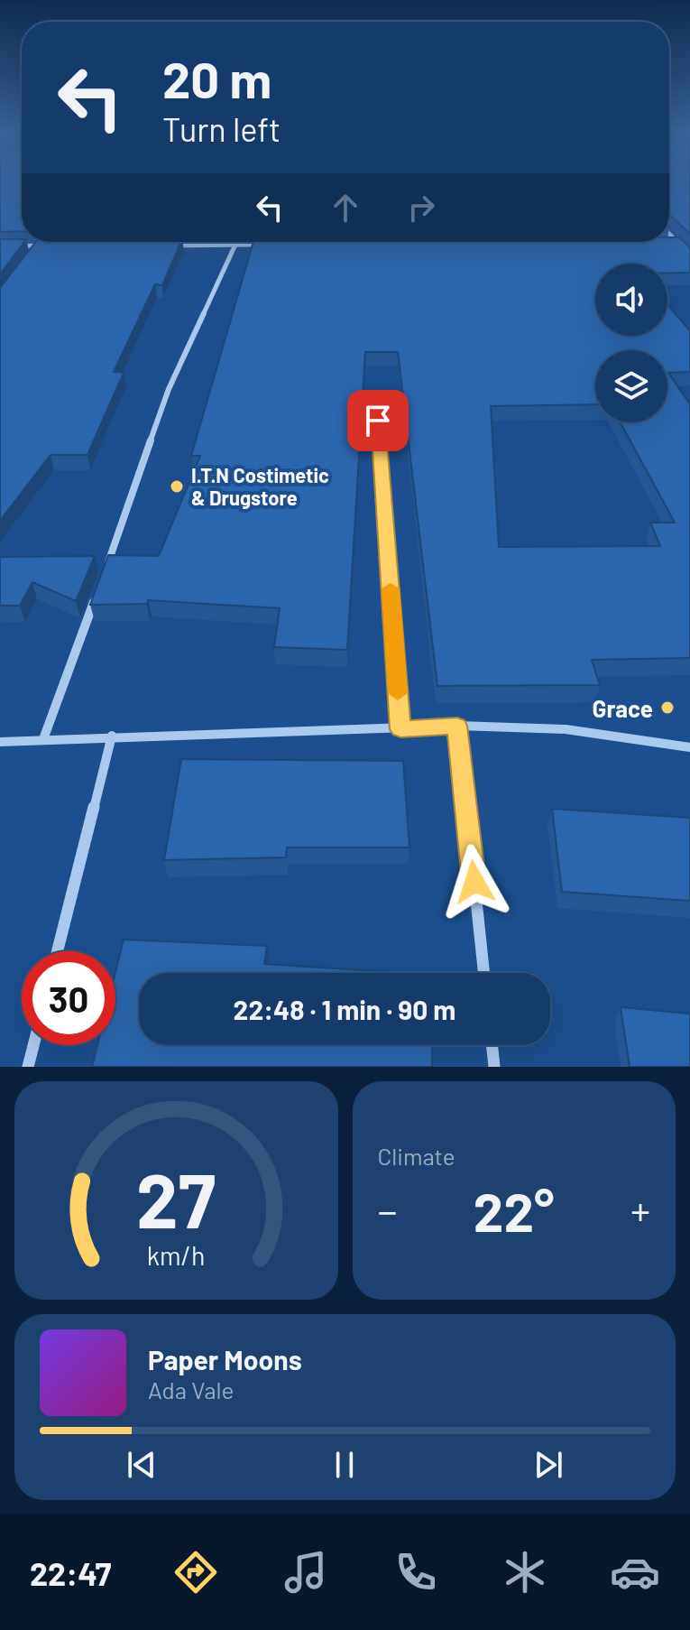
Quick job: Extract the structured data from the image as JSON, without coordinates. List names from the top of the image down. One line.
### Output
{"places":["I.T.N Costimetic & Drugstore","Grace"],"page":{"turn":["20 m","Turn left"],"limit":"30","trip":"22:48 · 1 min · 90 m","tile":"Climate","heat":["−","22°","+"],"song":["Paper Moons","Ada Vale"],"tabs":"22:47","gauge":["27","km/h"]}}
